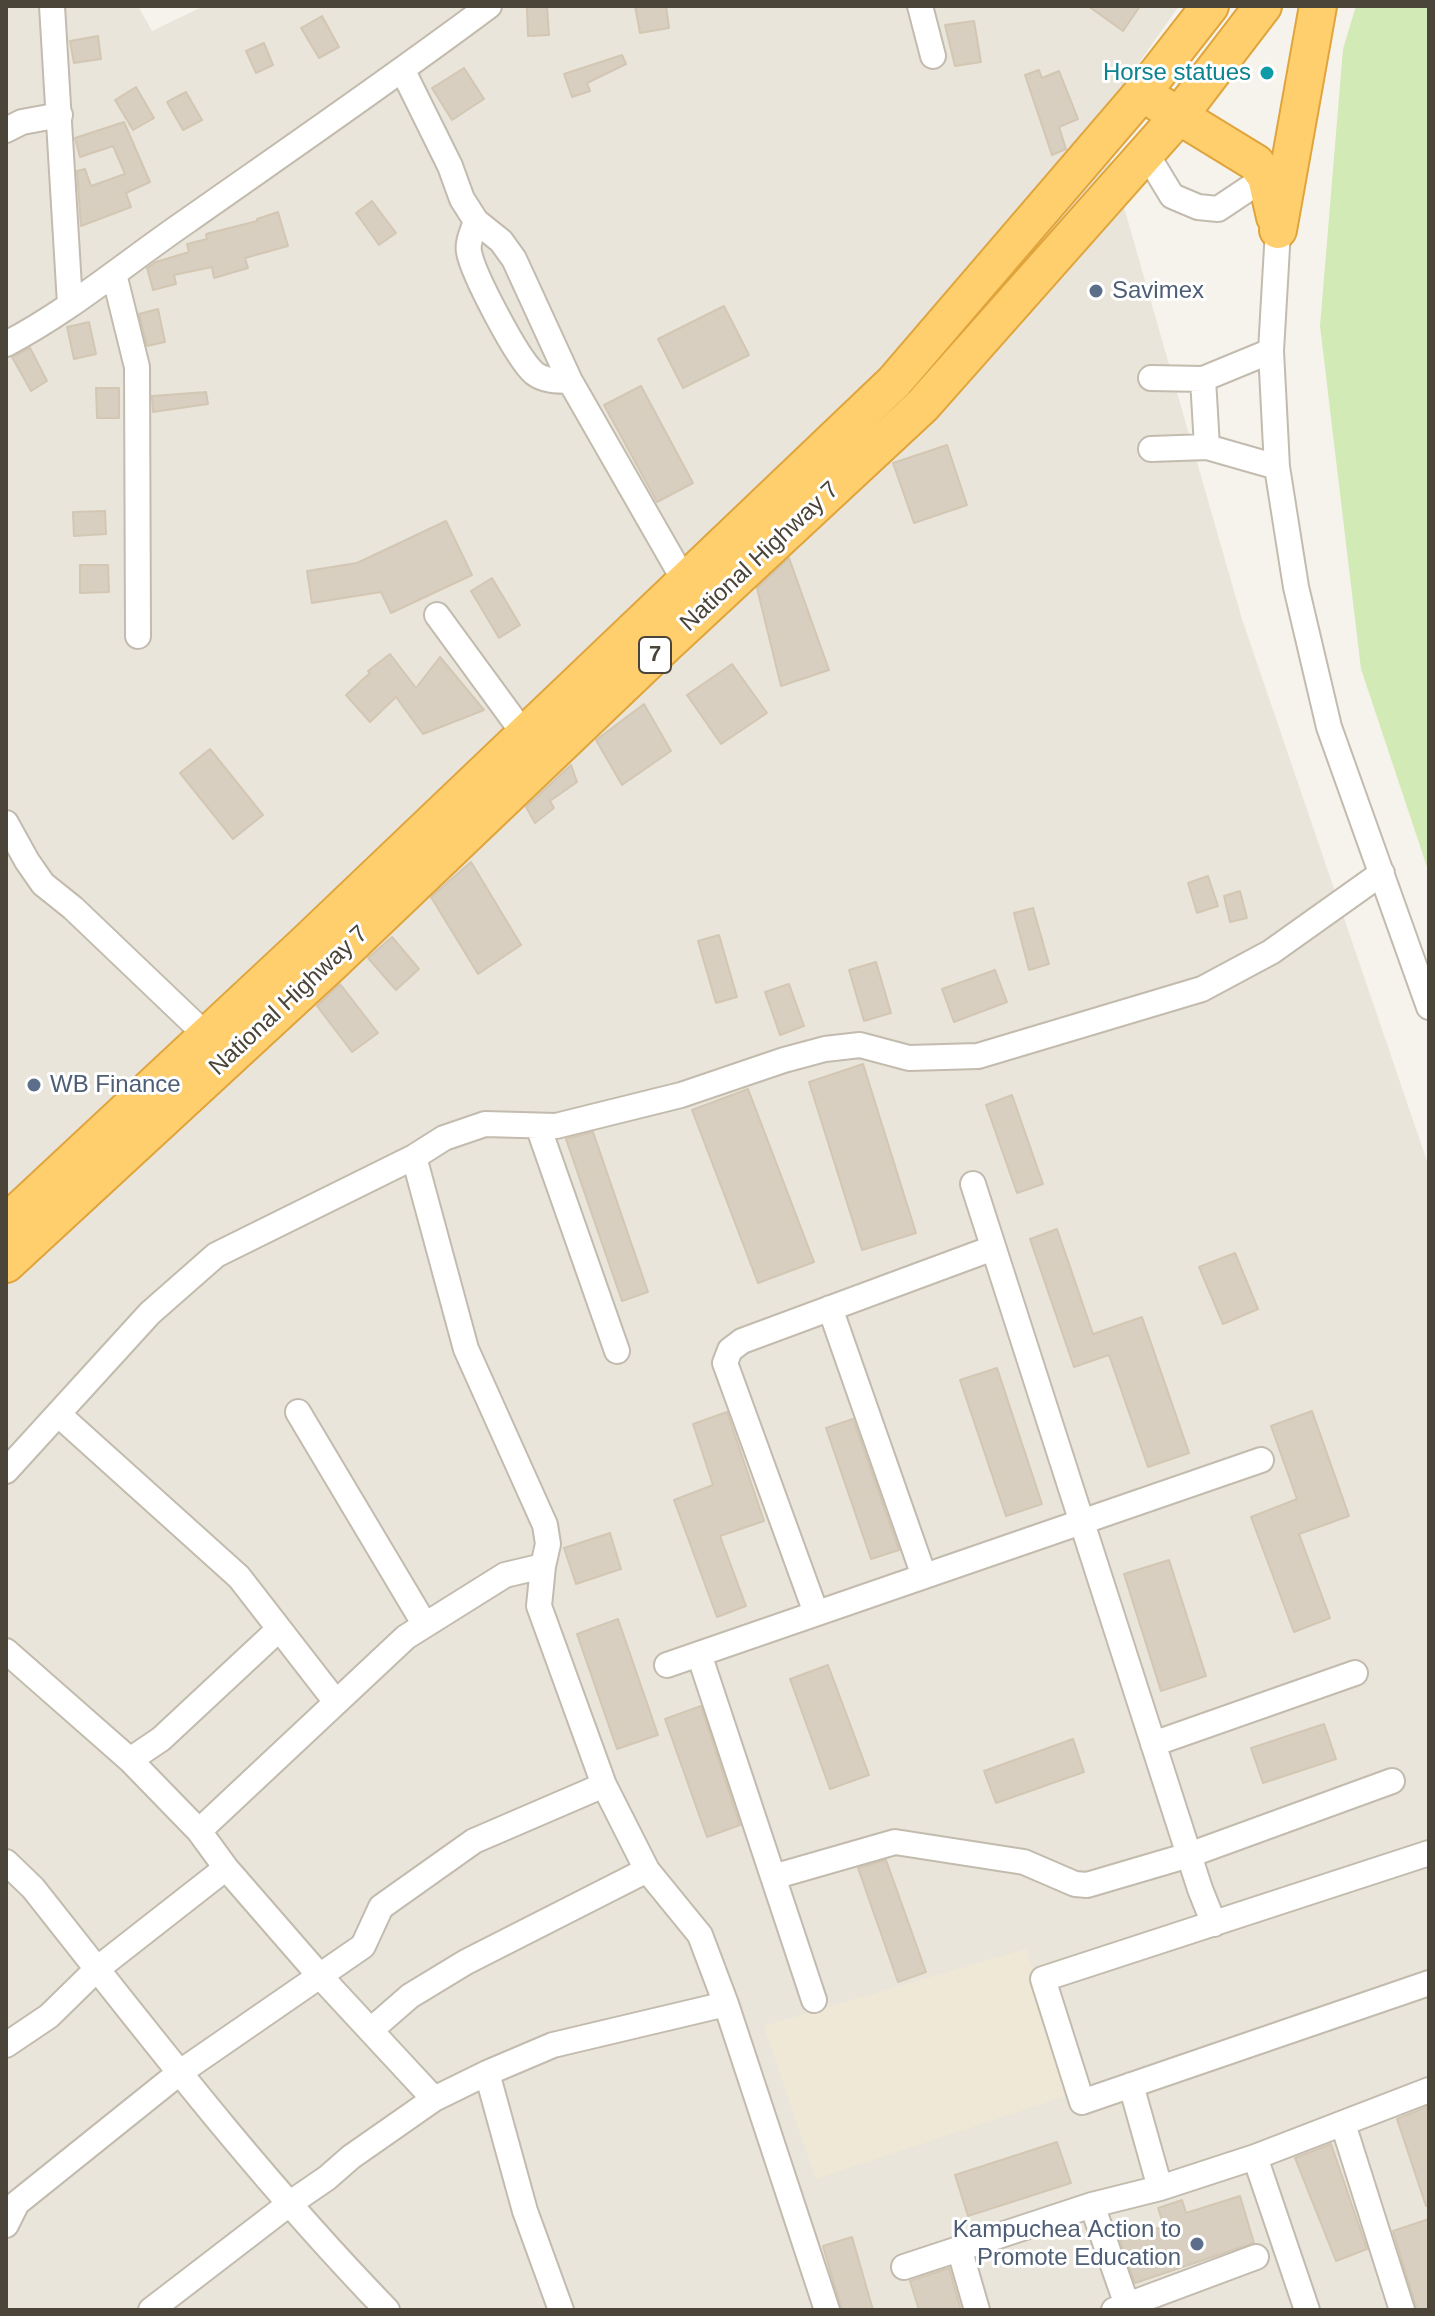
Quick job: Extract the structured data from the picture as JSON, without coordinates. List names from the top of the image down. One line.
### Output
{"streets":{"highway":["National Highway 7","7"]},"places":["Horse statues","Savimex","WB Finance","Kampuchea Action to Promote Education"]}
